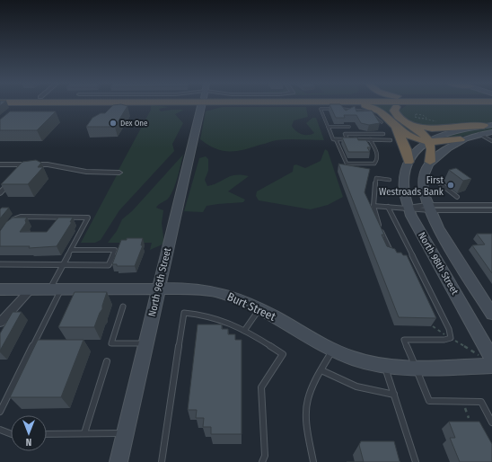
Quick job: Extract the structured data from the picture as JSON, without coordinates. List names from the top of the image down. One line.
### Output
{"streets":{"street":["North 98th Street","North 96th Street","Burt Street"]},"crossings":[["North 96th Street","Burt Street"]],"places":["Dex One","First Westroads Bank"],"north":"bottom"}
